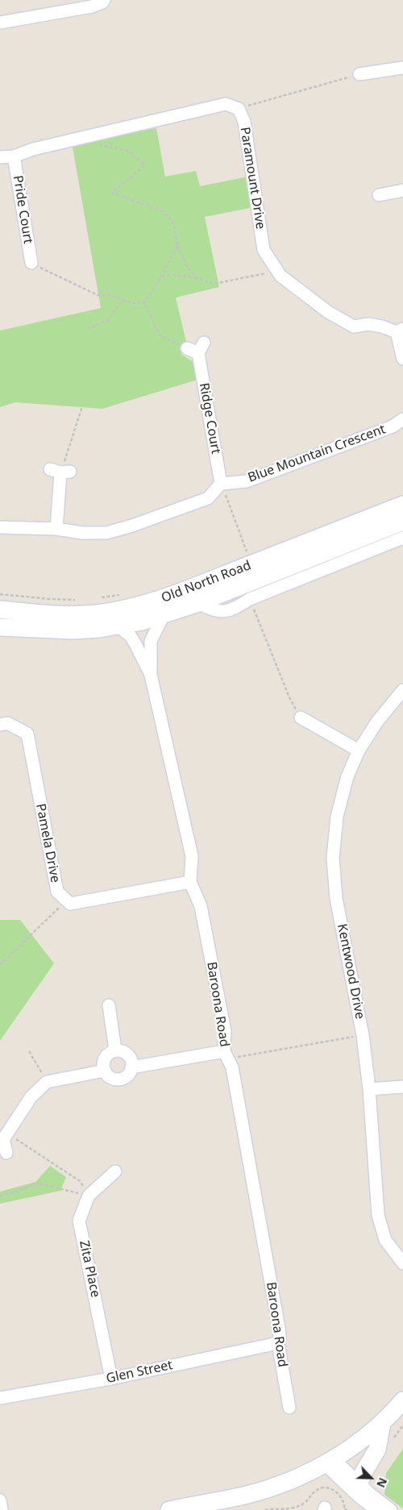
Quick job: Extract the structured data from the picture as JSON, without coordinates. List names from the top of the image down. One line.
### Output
{"streets":{"main road":["Old North Road"],"street":["Paramount Drive","Pride Court","Ridge Court","Blue Mountain Crescent","Pamela Drive","Kentwood Drive","Baroona Road","Zita Place","Glen Street"]},"crossings":[["Paramount Drive","Pride Court"],["Ridge Court","Blue Mountain Crescent"],["Old North Road","Baroona Road"],["Pamela Drive","Baroona Road"],["Baroona Road","Glen Street"],["Zita Place","Glen Street"]],"north":"bottom right"}
